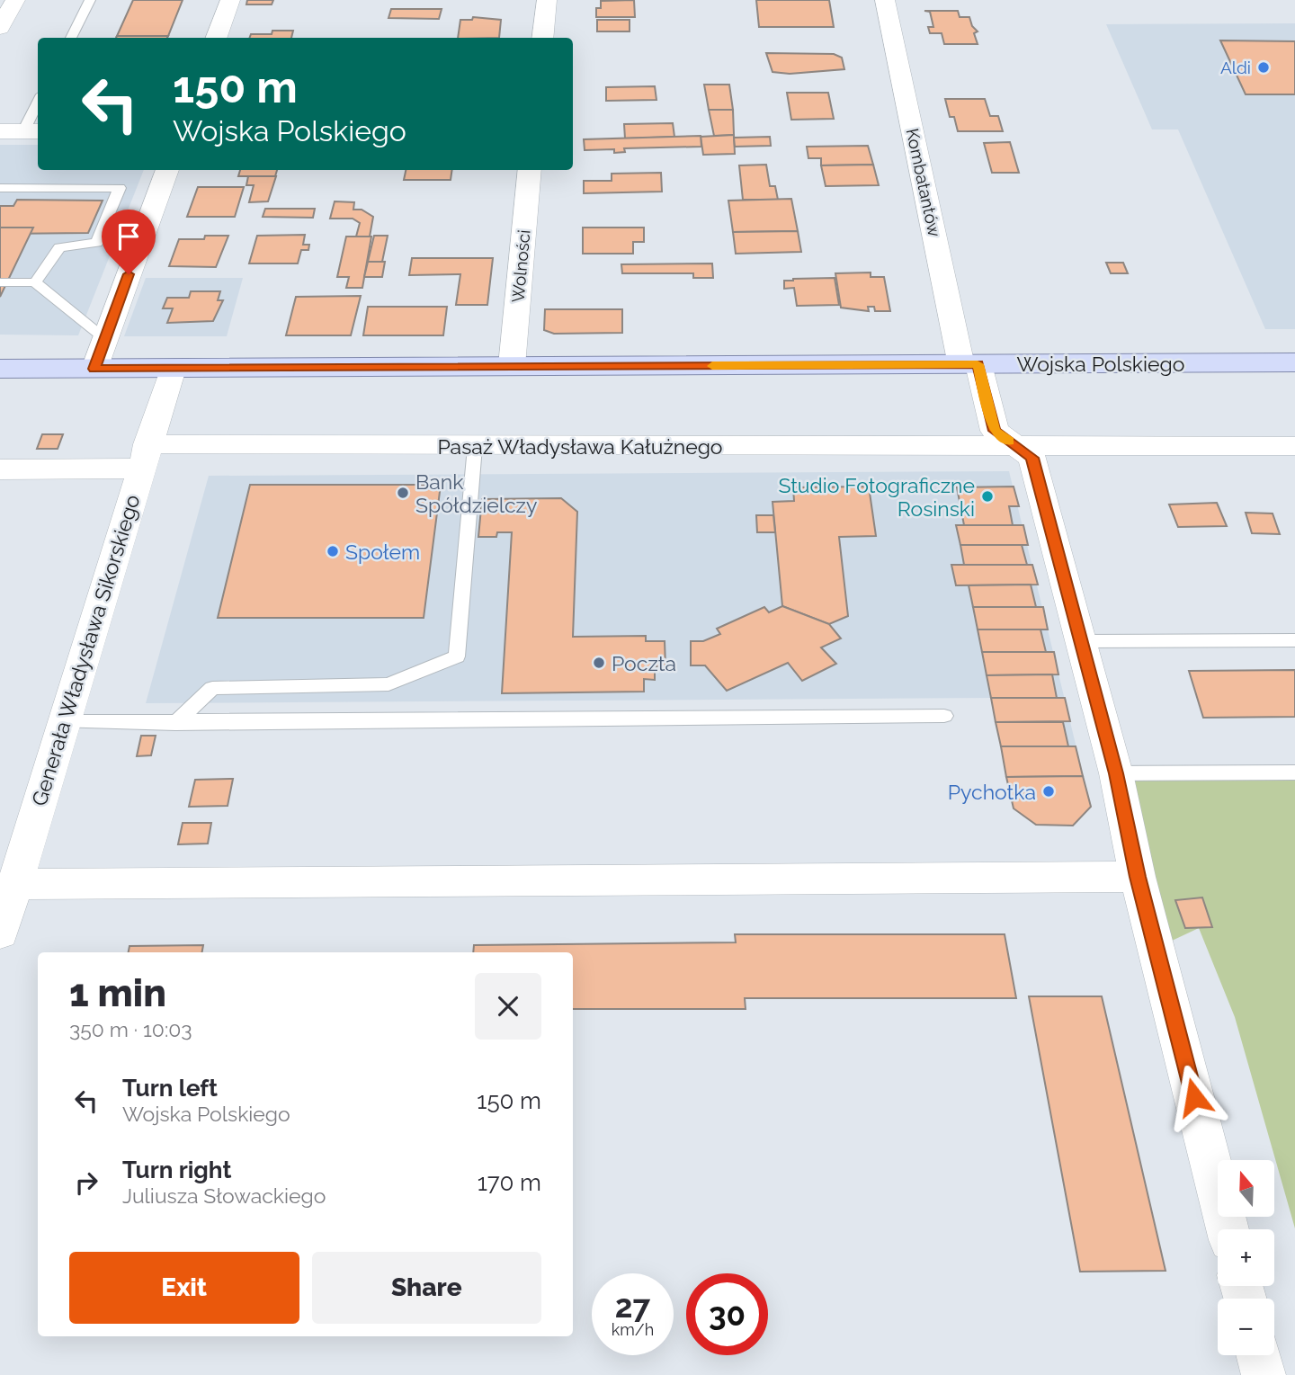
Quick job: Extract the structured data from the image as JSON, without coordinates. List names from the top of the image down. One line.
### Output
{"streets":{"main road":["Wojska Polskiego"],"street":["Kombatantów","Wolności","Pasaż Władysława Kałużnego","Generała Władysława Sikorskiego"]},"crossings":[["Kombatantów","Wojska Polskiego"],["Kombatantów","Pasaż Władysława Kałużnego"],["Wolności","Wojska Polskiego"],["Wojska Polskiego","Generała Władysława Sikorskiego"],["Pasaż Władysława Kałużnego","Generała Władysława Sikorskiego"]],"places":["Aldi","Bank Spółdzielczy","Studio Fotograficzne Rosinski","Społem","Poczta","Pychotka"],"north":"top","page":{"turn":["150 m","Wojska Polskiego"],"heading":["1 min","350 m · 10:03"],"list":[{"name":"Turn left","note":"Wojska Polskiego","value":"150 m"},{"name":"Turn right","note":"Juliusza Słowackiego","value":"170 m"}],"map_buttons":["+","−"],"buttons":["Exit","Share"],"speed":"27 km/h","limit":"30"}}
